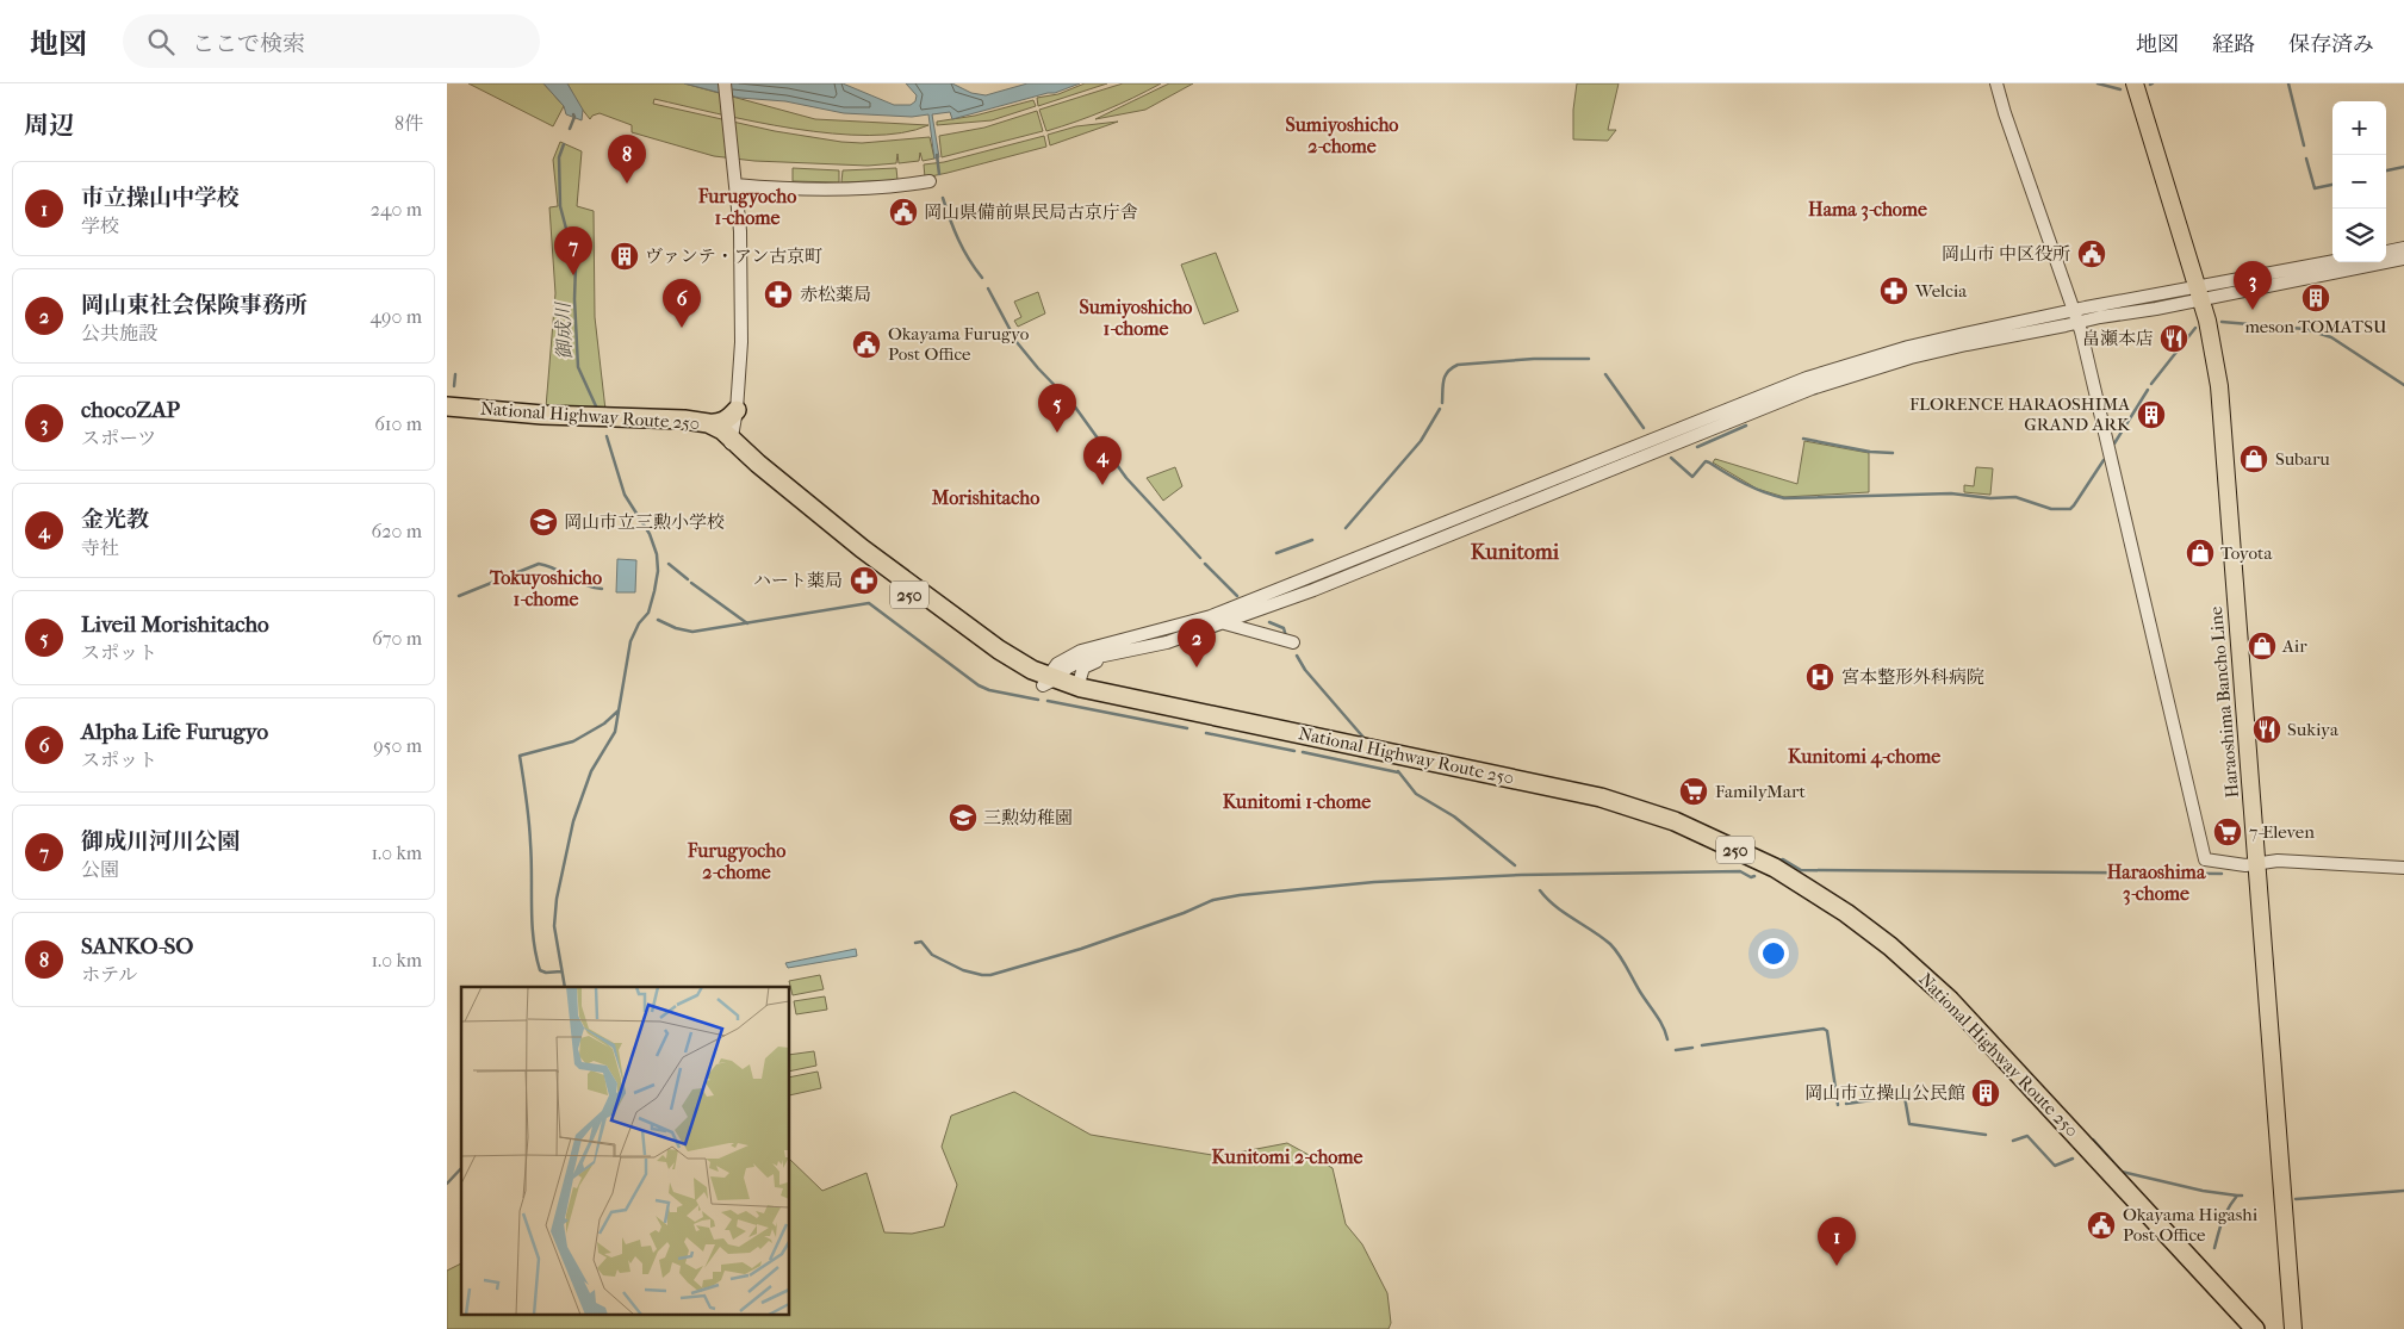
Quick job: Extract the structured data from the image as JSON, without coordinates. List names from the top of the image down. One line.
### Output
{"streets":{"highway":["National Highway Route 250","250"],"main road":["Haraoshima Bancho Line"]},"districts":["Sumiyoshicho 2-chome","Furugyocho 1-chome","Hama 3-chome","Sumiyoshicho 1-chome","Morishitacho","Kunitomi","Tokuyoshicho 1-chome","Kunitomi 4-chome","Kunitomi 1-chome","Furugyocho 2-chome","Haraoshima 3-chome","Kunitomi 2-chome"],"water":["御成川"],"places":{"public building":["岡山県備前県民局古京庁舎","岡山市 中区役所","Okayama Furugyo Post Office","Okayama Higashi Post Office"],"building":["ヴァンテ・アン古京町","meson TOMATSU","FLORENCE HARAOSHIMA GRAND ARK","岡山市立操山公民館"],"pharmacy":["Welcia","赤松薬局","ハート薬局"],"restaurant":["畠瀬本店","Sukiya"],"shop":["Subaru","Toyota","Air"],"school or university":["岡山市立三勲小学校","三勲幼稚園"],"hospital":["宮本整形外科病院"],"supermarket":["FamilyMart","7-Eleven"]},"page":{"header":"地図","search":"ここで検索","nav":["地図","経路","保存済み"],"heading":["周辺","8件"],"map_buttons":["+","−"],"pins":["8","7","3","6","5","4","2","1"],"list":[{"mark":"1","name":"市立操山中学校","note":"学校","value":"240 m"},{"mark":"2","name":"岡山東社会保険事務所","note":"公共施設","value":"490 m"},{"mark":"3","name":"chocoZAP","note":"スポーツ","value":"610 m"},{"mark":"4","name":"金光教","note":"寺社","value":"620 m"},{"mark":"5","name":"Liveil Morishitacho","note":"スポット","value":"670 m"},{"mark":"6","name":"Alpha Life Furugyo","note":"スポット","value":"950 m"},{"mark":"7","name":"御成川河川公園","note":"公園","value":"1.0 km"},{"mark":"8","name":"SANKO-SO","note":"ホテル","value":"1.0 km"}]}}
